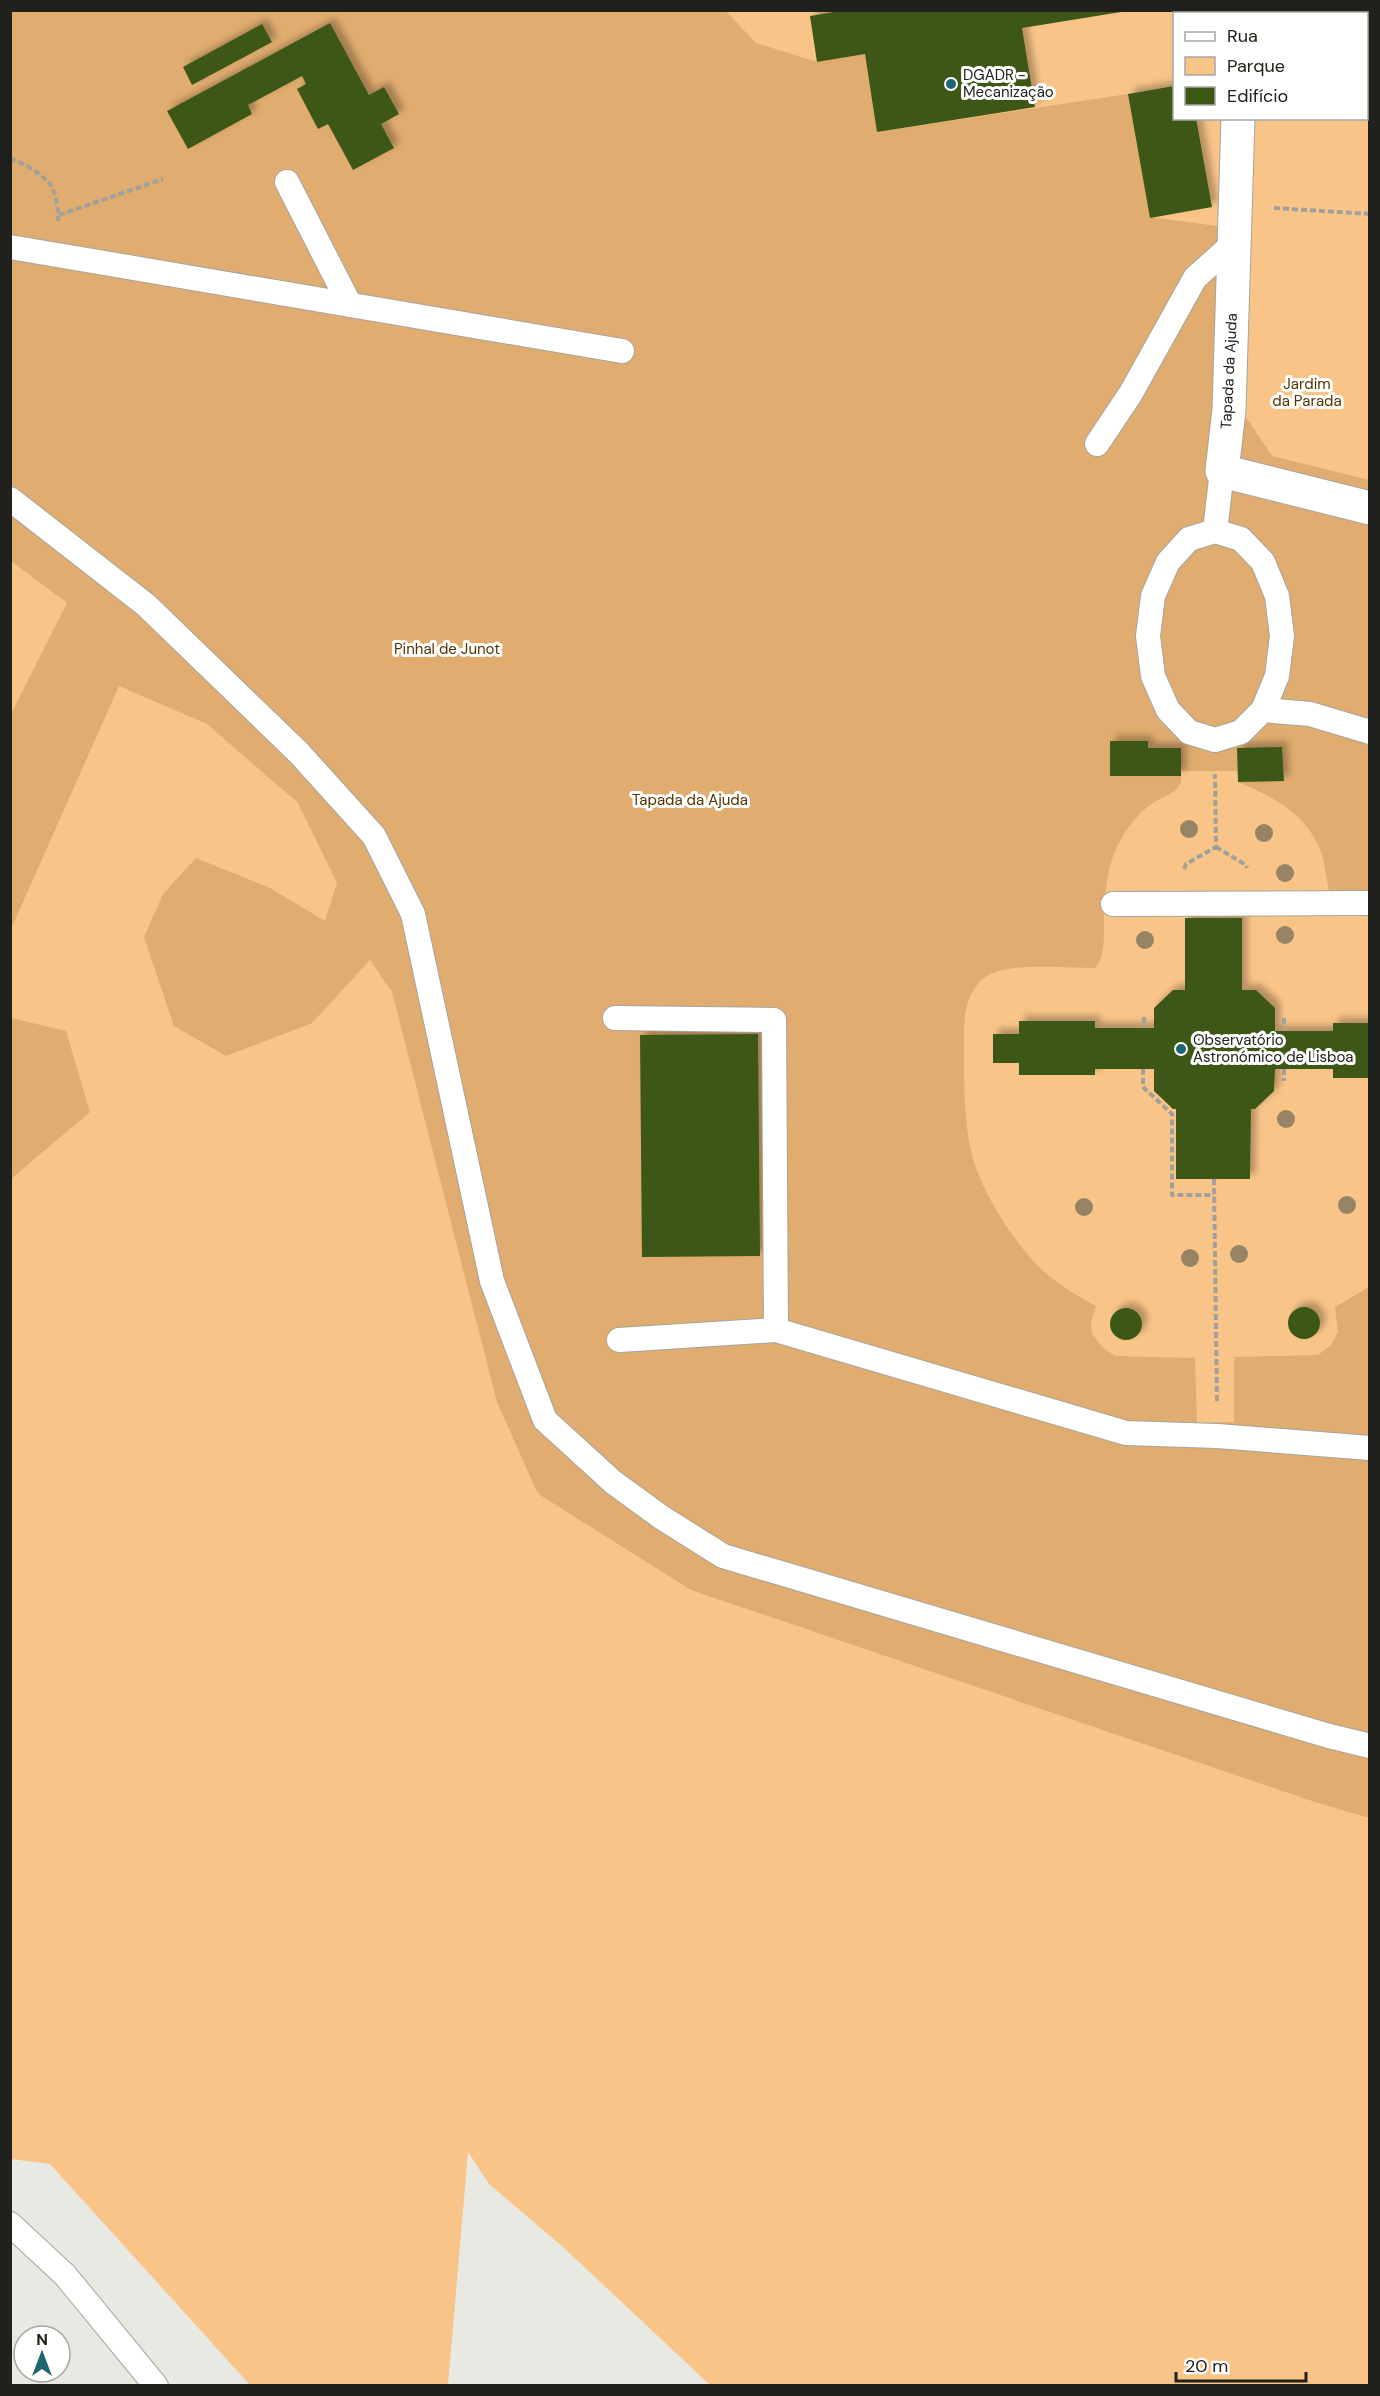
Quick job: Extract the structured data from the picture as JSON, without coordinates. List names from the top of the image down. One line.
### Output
{"streets":{"street":["Tapada da Ajuda"]},"parks":["Jardim da Parada","Pinhal de Junot","Tapada da Ajuda"],"places":["DGADR - Mecanização","Observatório Astronómico de Lisboa"],"legend":["Rua","Parque","Edifício"],"scale_bar":"20 m","north":"top"}
